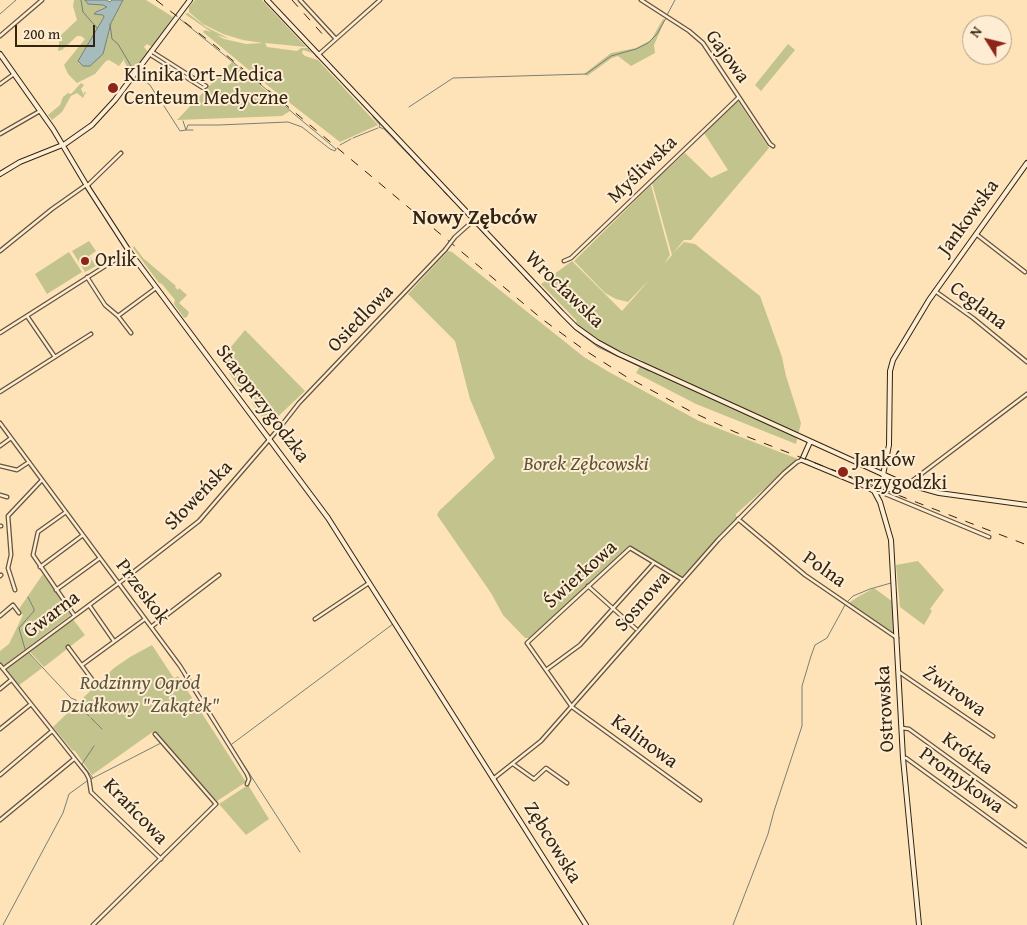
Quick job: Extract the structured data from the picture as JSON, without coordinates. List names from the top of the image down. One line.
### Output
{"streets":{"street":["Gajowa","Myśliwska","Jankowska","Wrocławska","Ceglana","Osiedlowa","Staroprzygodzka","Słoweńska","Polna","Świerkowa","Przeskok","Sosnowa","Gwarna","Żwirowa","Ostrowska","Kalinowa","Krótka","Promykowa","Krańcowa","Zębcowska"]},"crossings":[["Gajowa","Myśliwska"],["Jankowska","Wrocławska"],["Jankowska","Ceglana"],["Wrocławska","Osiedlowa"],["Wrocławska","Sosnowa"],["Osiedlowa","Staroprzygodzka"],["Osiedlowa","Słoweńska"],["Staroprzygodzka","Słoweńska"],["Staroprzygodzka","Sosnowa"],["Staroprzygodzka","Zębcowska"],["Słoweńska","Przeskok"],["Słoweńska","Gwarna"],["Polna","Sosnowa"],["Polna","Ostrowska"],["Świerkowa","Sosnowa"],["Świerkowa","Kalinowa"],["Przeskok","Gwarna"],["Sosnowa","Kalinowa"],["Sosnowa","Zębcowska"],["Gwarna","Krańcowa"],["Żwirowa","Ostrowska"],["Ostrowska","Krótka"],["Ostrowska","Promykowa"]],"districts":["Nowy Zębców"],"parks":["Borek Zębcowski","Rodzinny Ogród Działkowy \"Zakątek\""],"places":["Klinika Ort-Medica Centeum Medyczne","Orlik","Janków Przygodzki"],"scale_bar":"200 m","north":"top left"}
